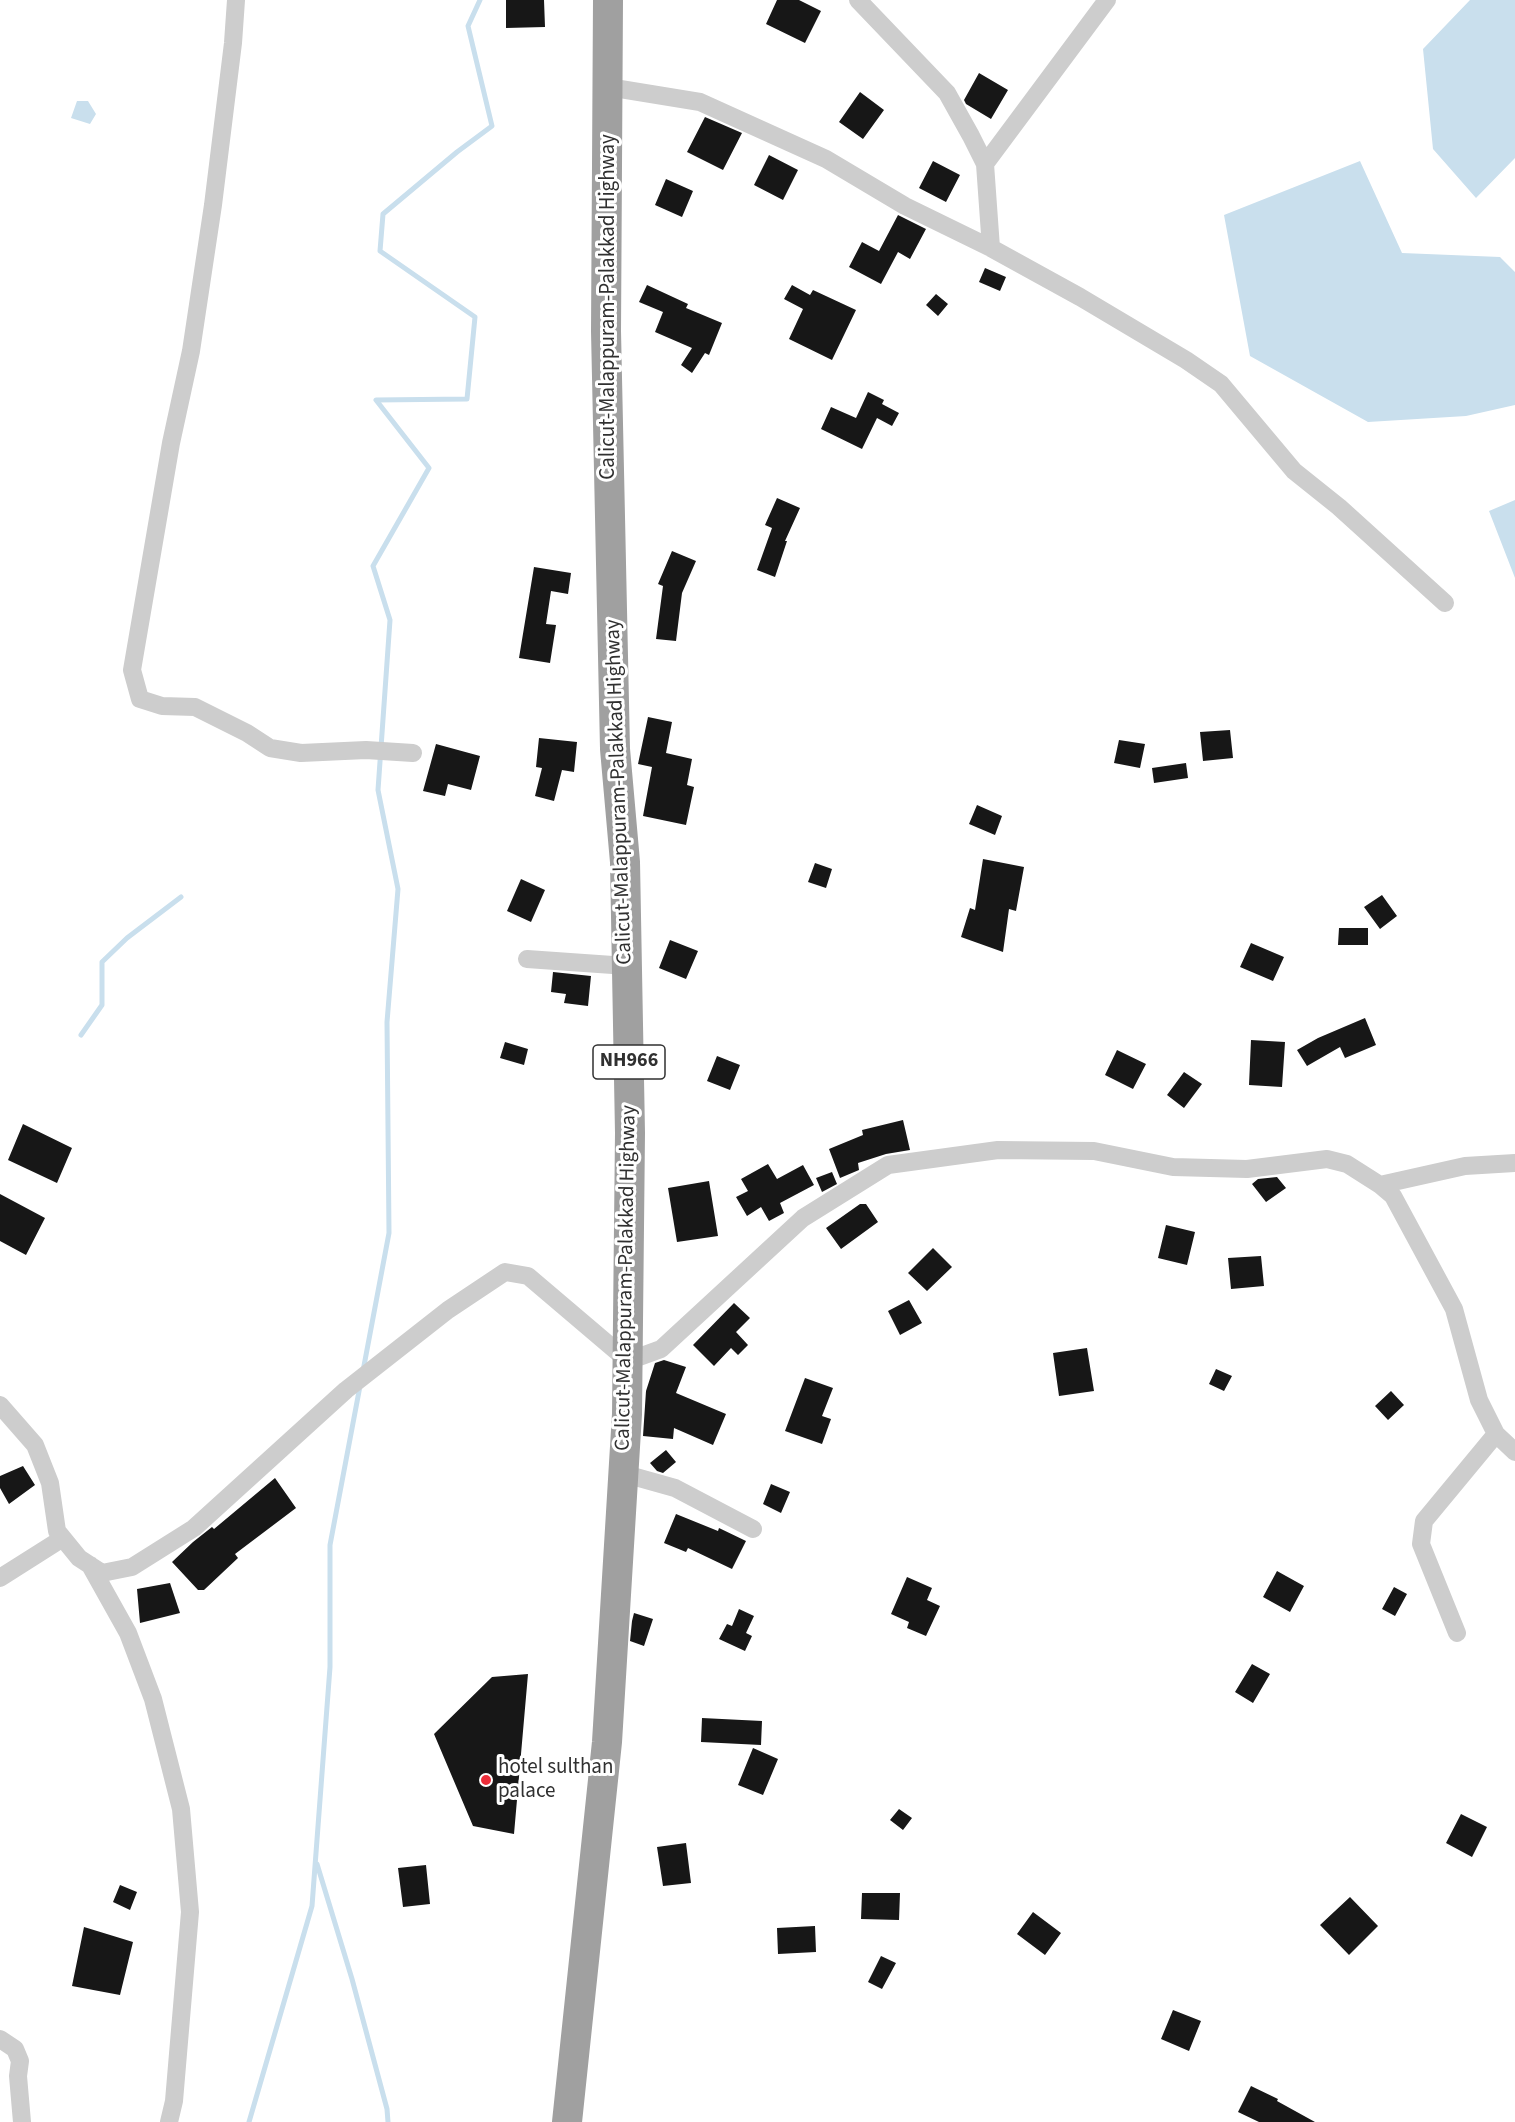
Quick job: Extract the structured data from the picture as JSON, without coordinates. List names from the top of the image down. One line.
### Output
{"streets":{"highway":["Calicut-Malappuram-Palakkad Highway","NH966"]},"places":["hotel sulthan palace"]}
